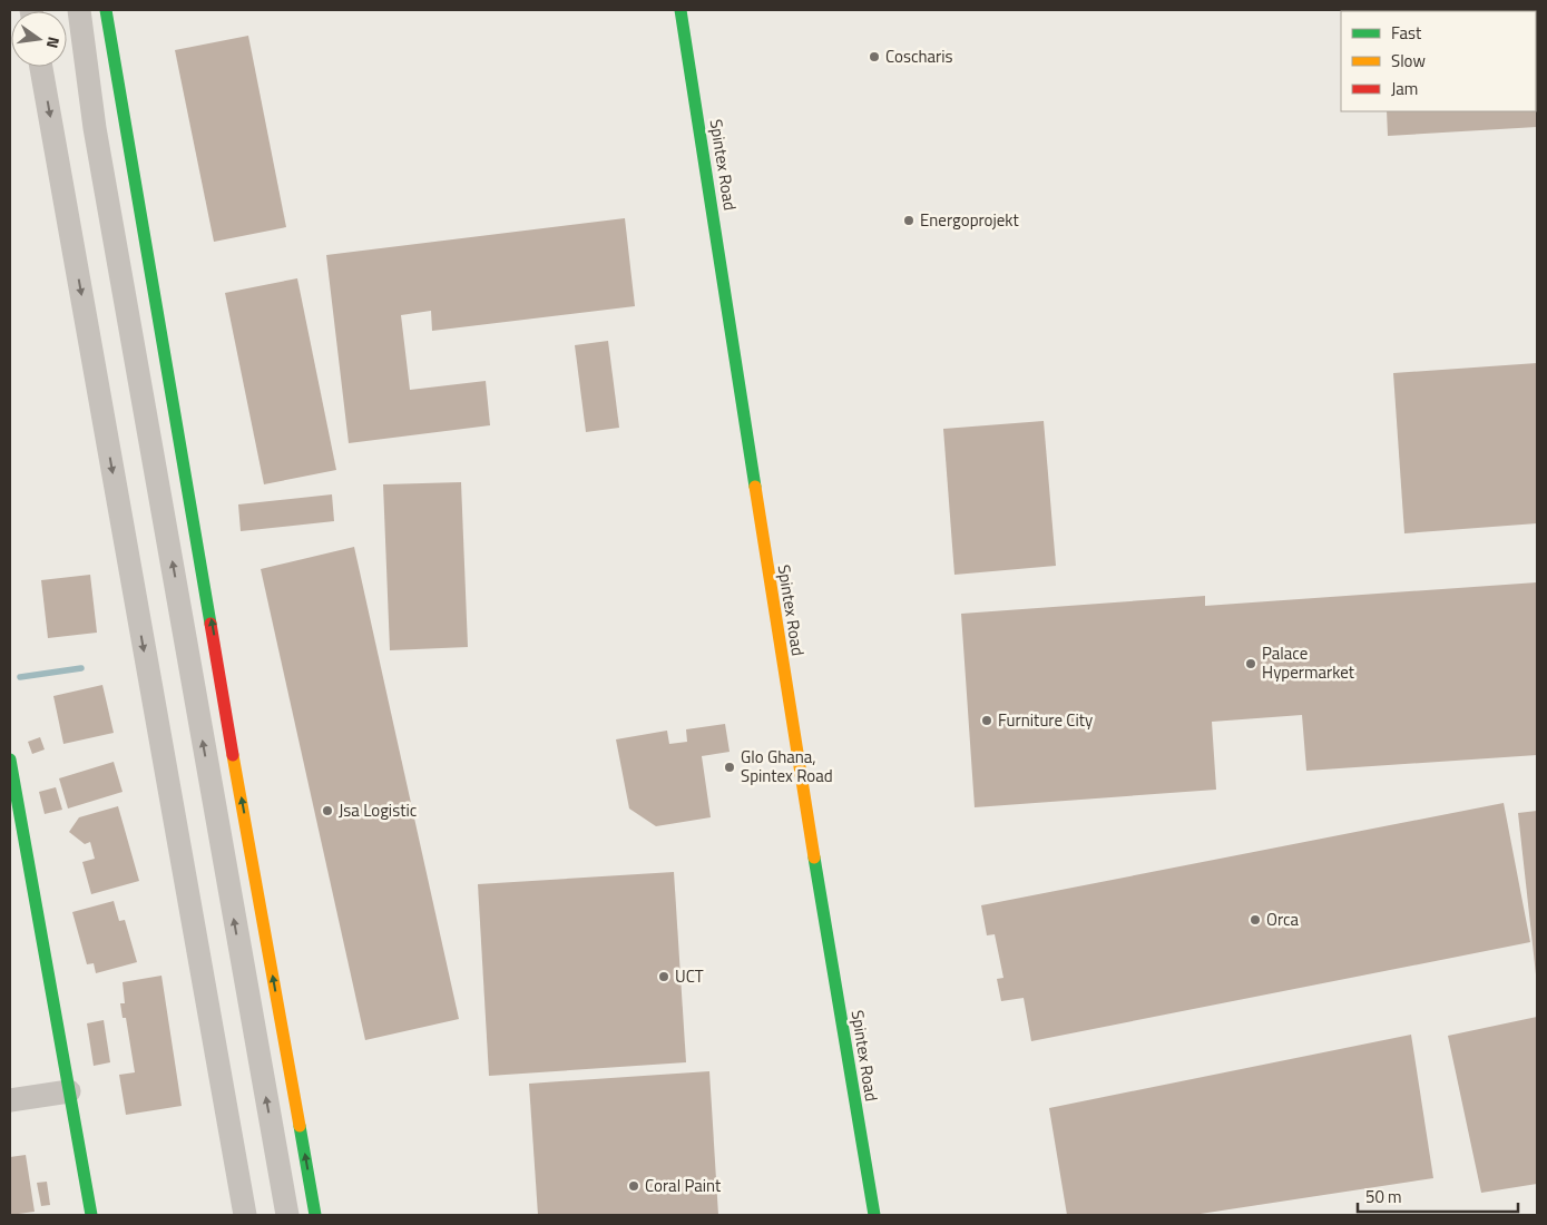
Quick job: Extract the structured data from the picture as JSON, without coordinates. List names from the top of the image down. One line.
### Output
{"streets":{"street":["Spintex Road"]},"places":["Coscharis","Energoprojekt","Palace Hypermarket","Furniture City","Glo Ghana, Spintex Road","Jsa Logistic","Orca","UCT","Coral Paint"],"legend":["Fast","Slow","Jam"],"scale_bar":"50 m","north":"right"}
